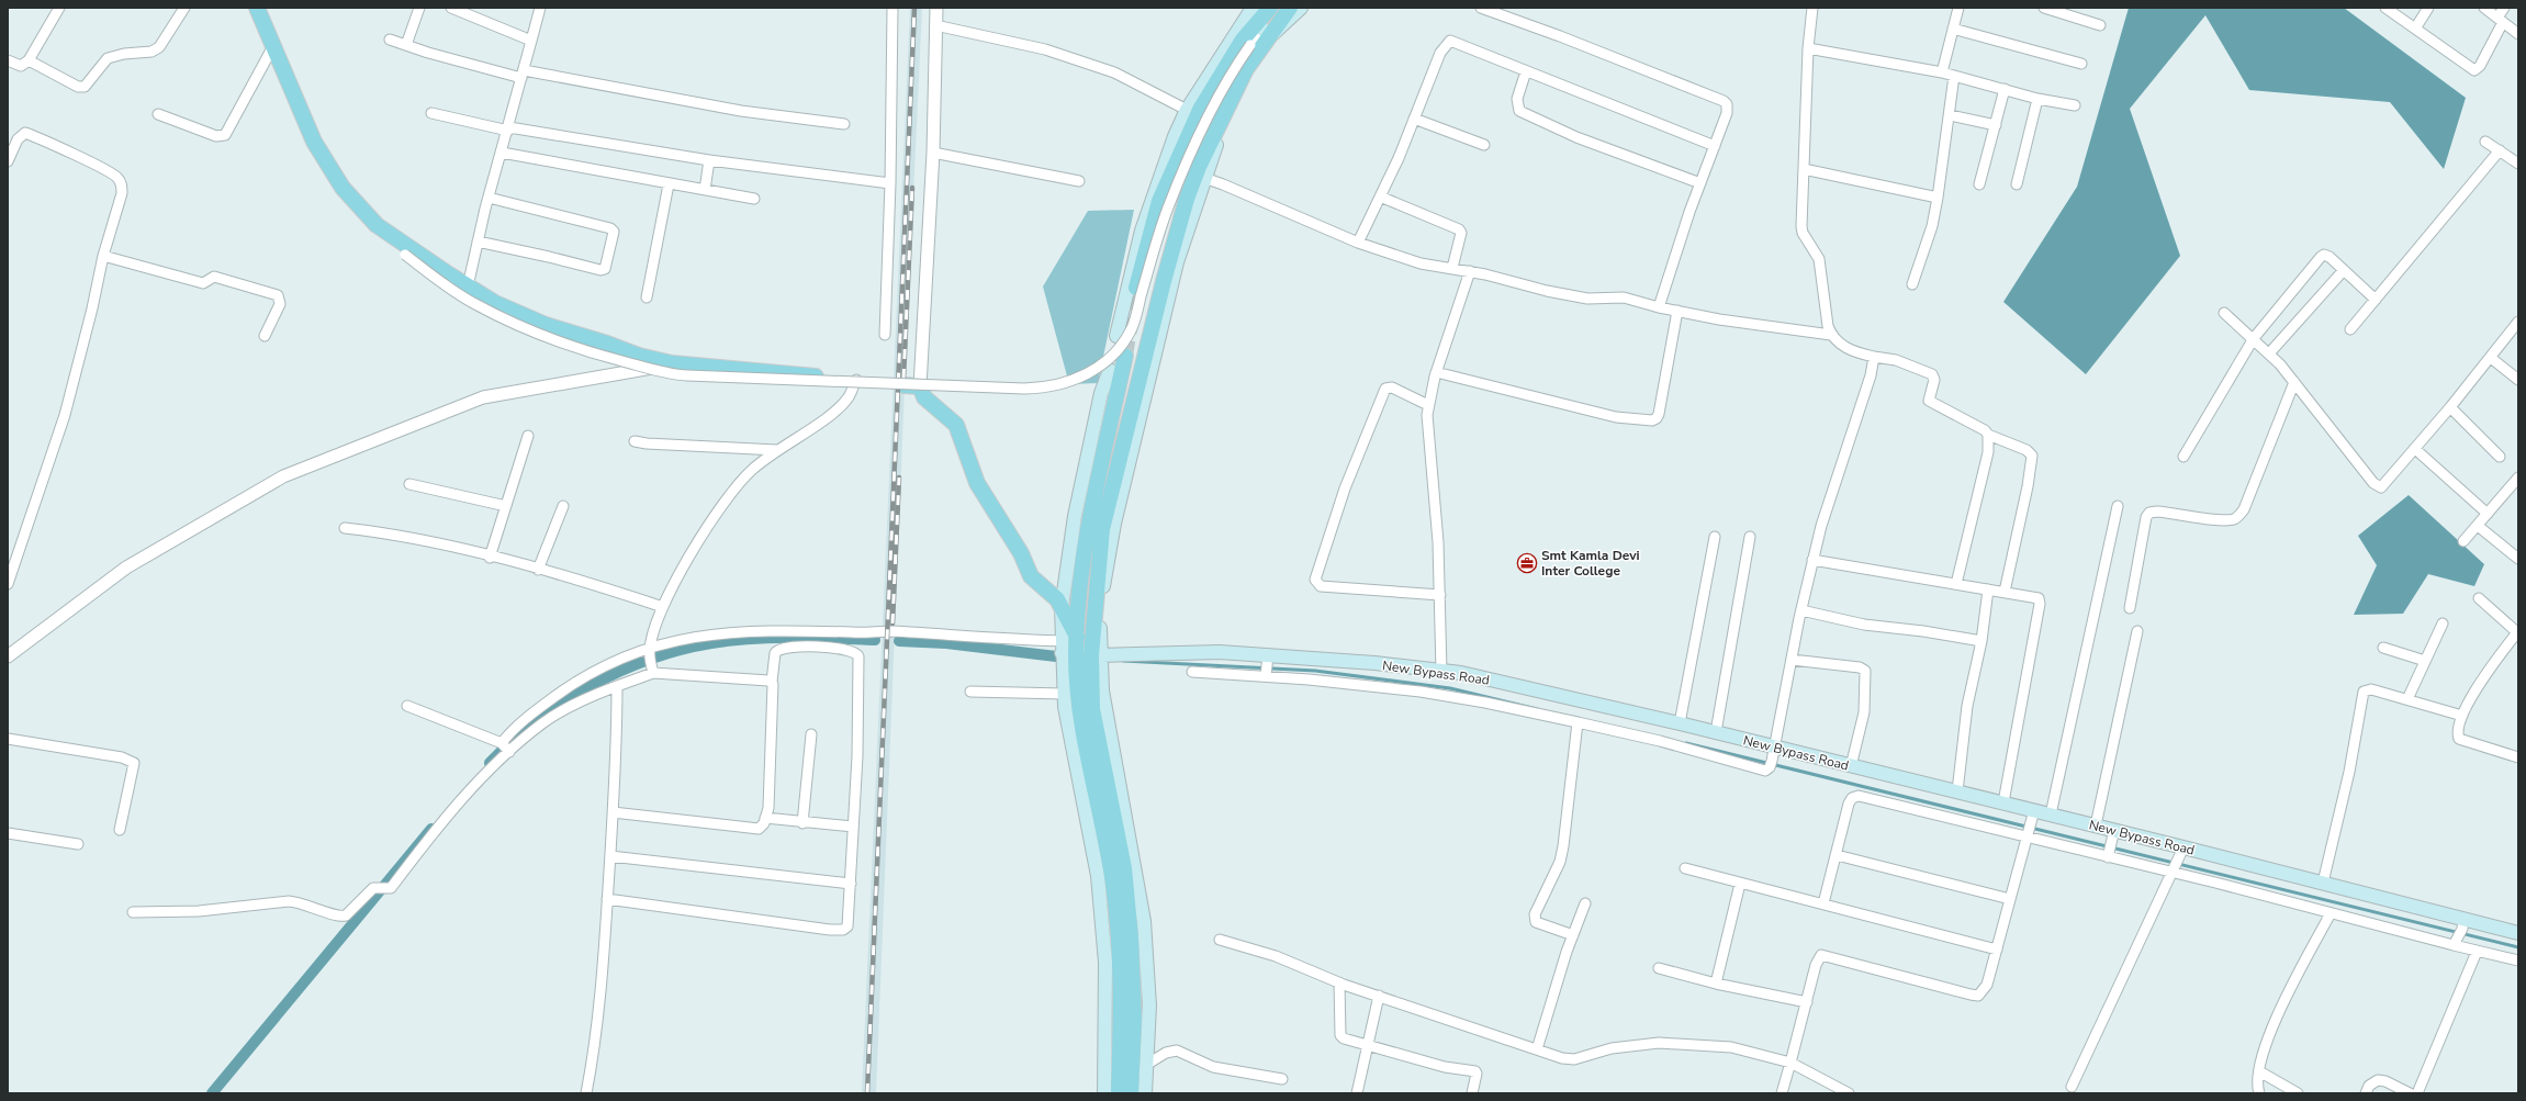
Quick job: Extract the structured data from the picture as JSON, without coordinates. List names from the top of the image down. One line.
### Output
{"streets":{"main road":["New Bypass Road"]},"places":{"office":["Smt Kamla Devi Inter College"]}}
